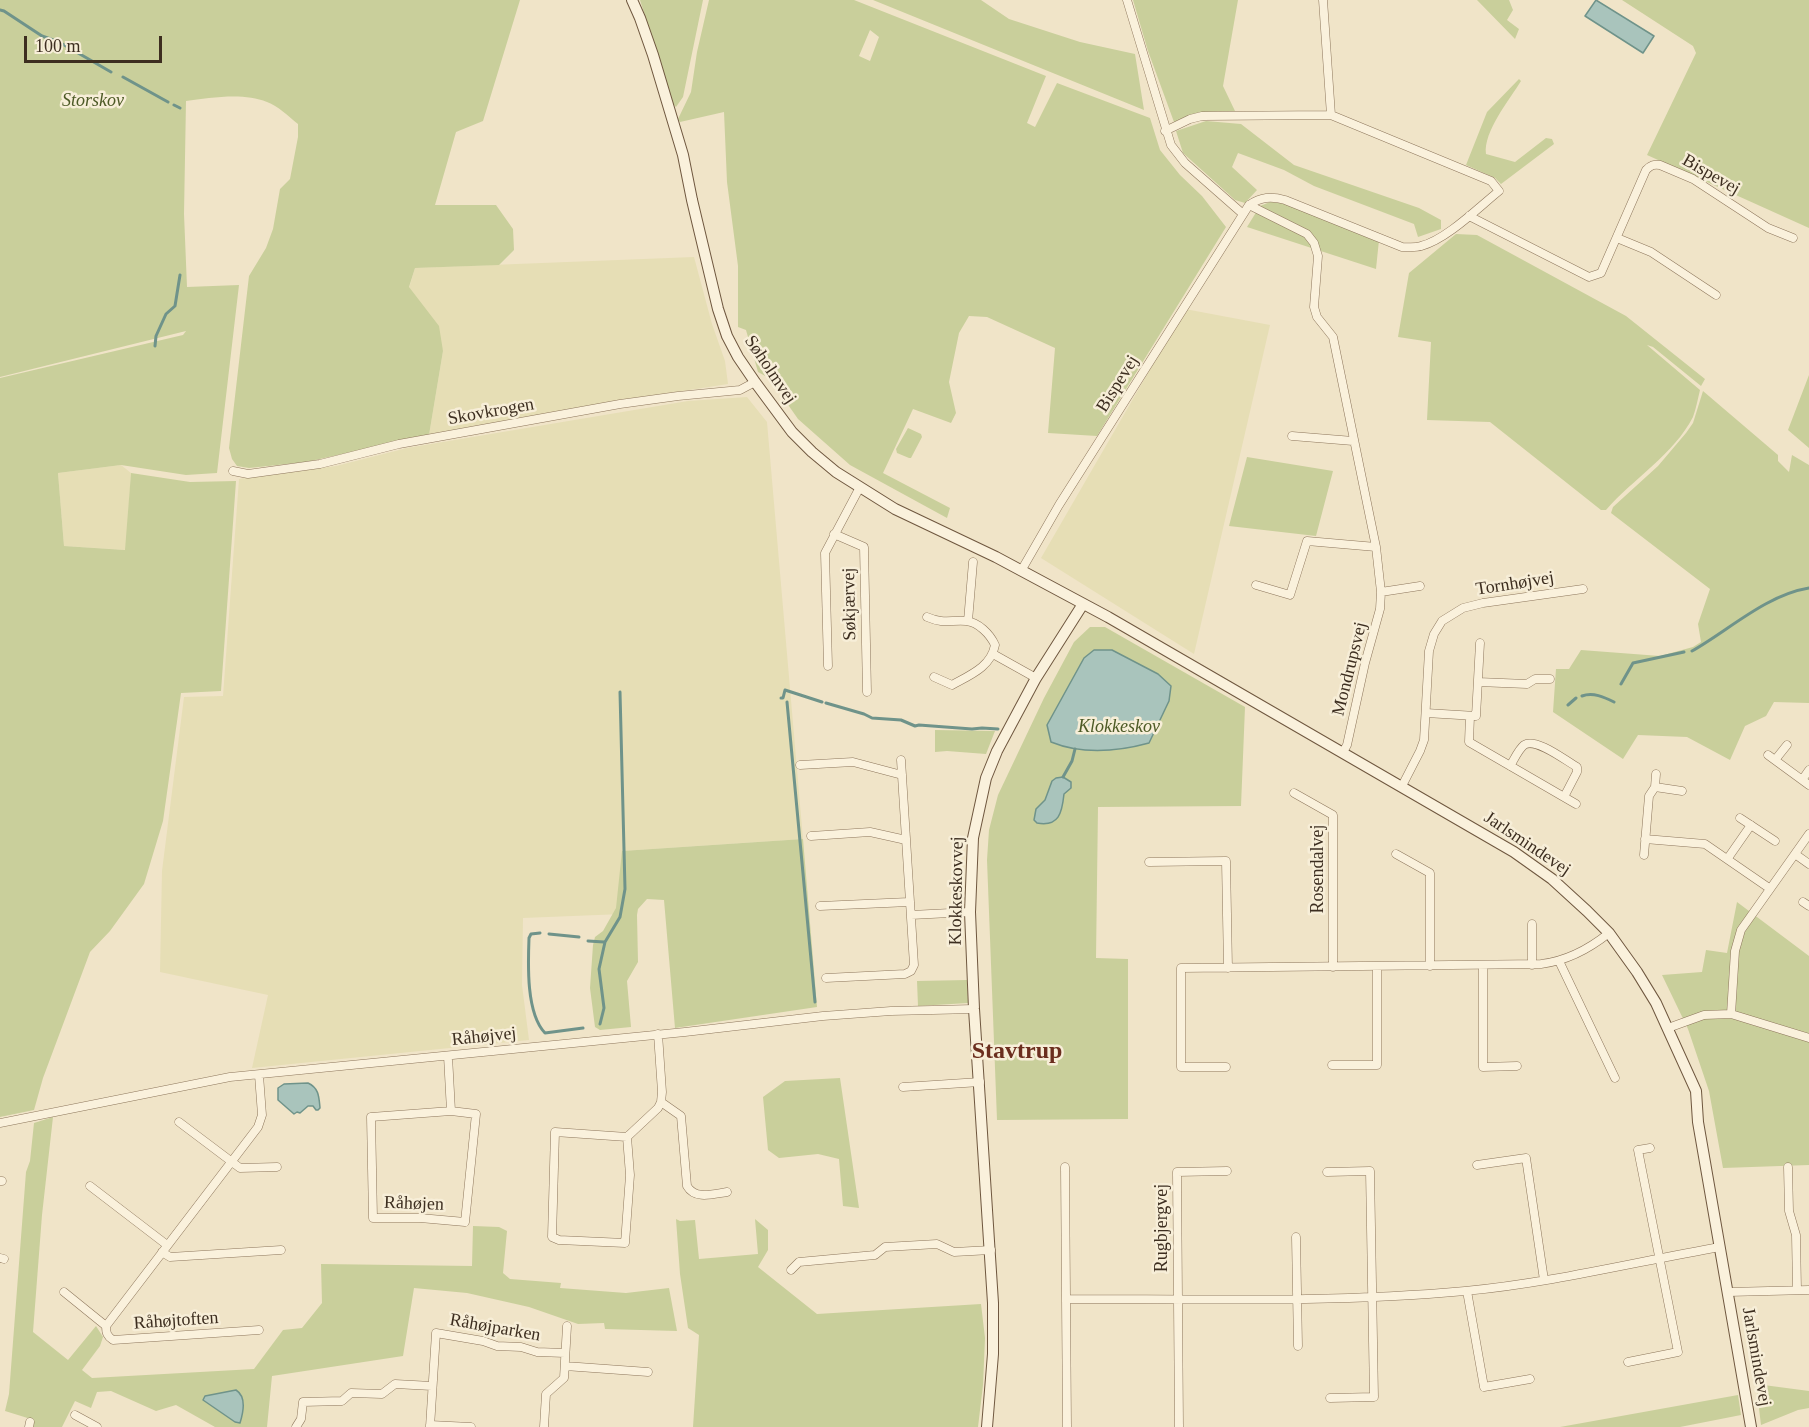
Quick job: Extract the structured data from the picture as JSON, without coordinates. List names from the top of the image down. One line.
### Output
{"streets":{"street":["Bispevej","Søholmvej","Skovkrogen","Tornhøjvej","Søkjærvej","Mondrupsvej","Jarlsmindevej","Rosendalvej","Klokkeskovvej","Råhøjvej","Råhøjen","Rugbjergvej","Råhøjtoften","Råhøjparken"]},"crossings":[["Bispevej","Søholmvej"],["Bispevej","Mondrupsvej"],["Søholmvej","Skovkrogen"],["Søholmvej","Søkjærvej"],["Søholmvej","Jarlsmindevej"],["Søholmvej","Klokkeskovvej"],["Tornhøjvej","Jarlsmindevej"],["Mondrupsvej","Jarlsmindevej"],["Jarlsmindevej","Klokkeskovvej"],["Jarlsmindevej","Rugbjergvej"],["Klokkeskovvej","Råhøjvej"],["Råhøjvej","Råhøjtoften"]],"districts":["Stavtrup"],"parks":["Storskov","Klokkeskov"],"scale_bar":"100 m"}
